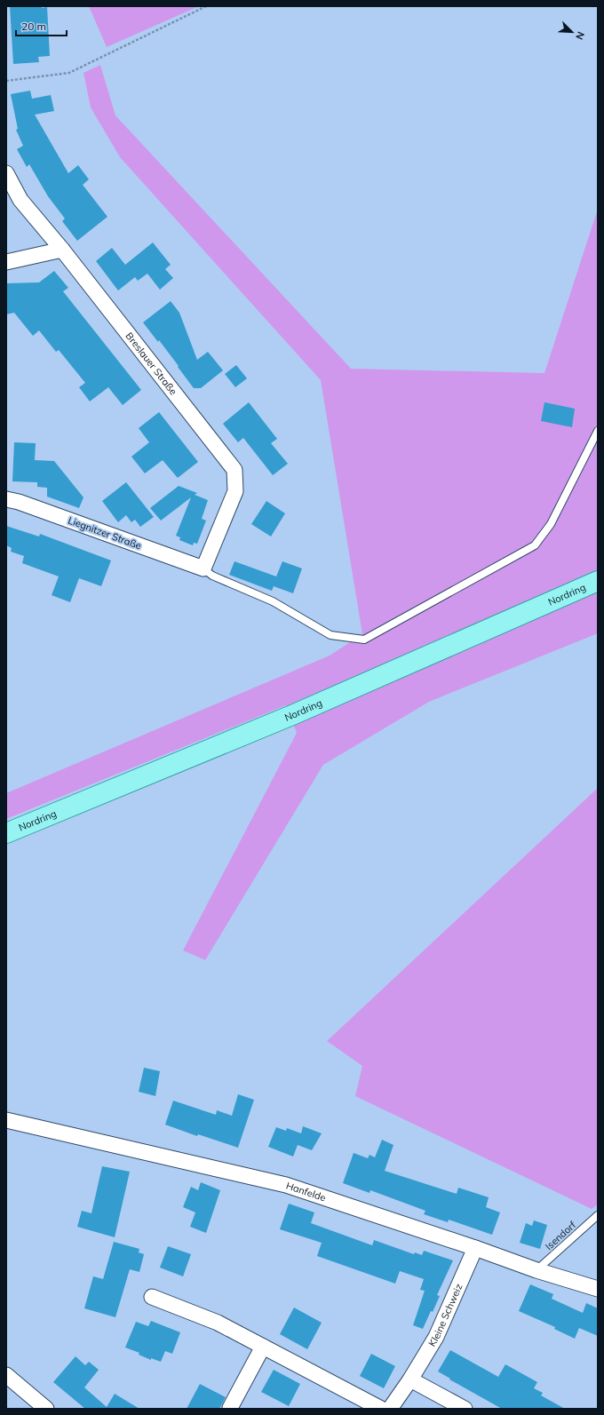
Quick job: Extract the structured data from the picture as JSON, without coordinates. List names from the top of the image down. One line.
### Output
{"streets":{"main road":["Nordring"],"street":["Breslauer Straße","Liegnitzer Straße","Hanfelde","Kleine Schweiz"],"lane":["Isendorf"]},"crossings":[["Breslauer Straße","Liegnitzer Straße"],["Hanfelde","Isendorf"],["Hanfelde","Kleine Schweiz"]],"scale_bar":"20 m","north":"bottom right"}
